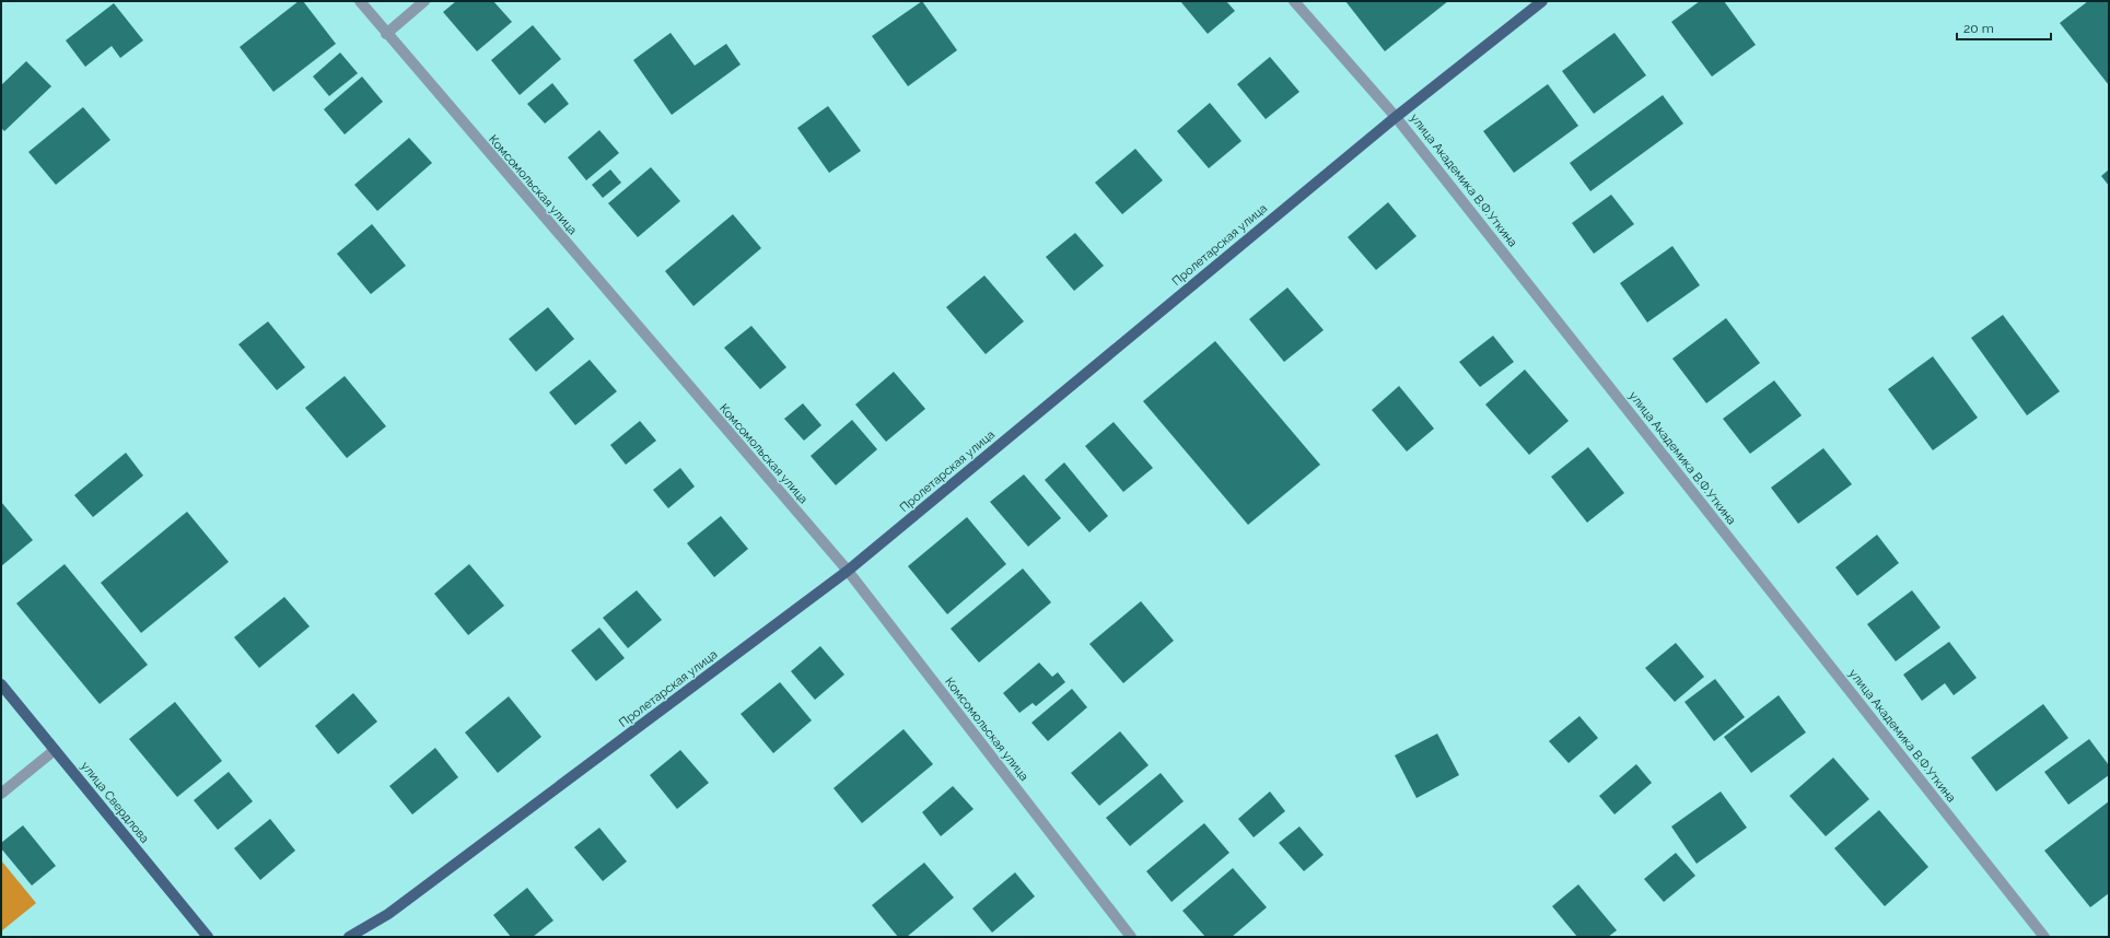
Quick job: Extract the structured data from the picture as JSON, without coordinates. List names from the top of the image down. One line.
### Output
{"streets":{"main road":["Пролетарская улица","улица Свердлова"],"street":["улица Академика В.Ф.Уткина","Комсомольская улица"]},"crossings":[["улица Академика В.Ф.Уткина","Пролетарская улица"],["Комсомольская улица","Пролетарская улица"]],"scale_bar":"20 m"}
